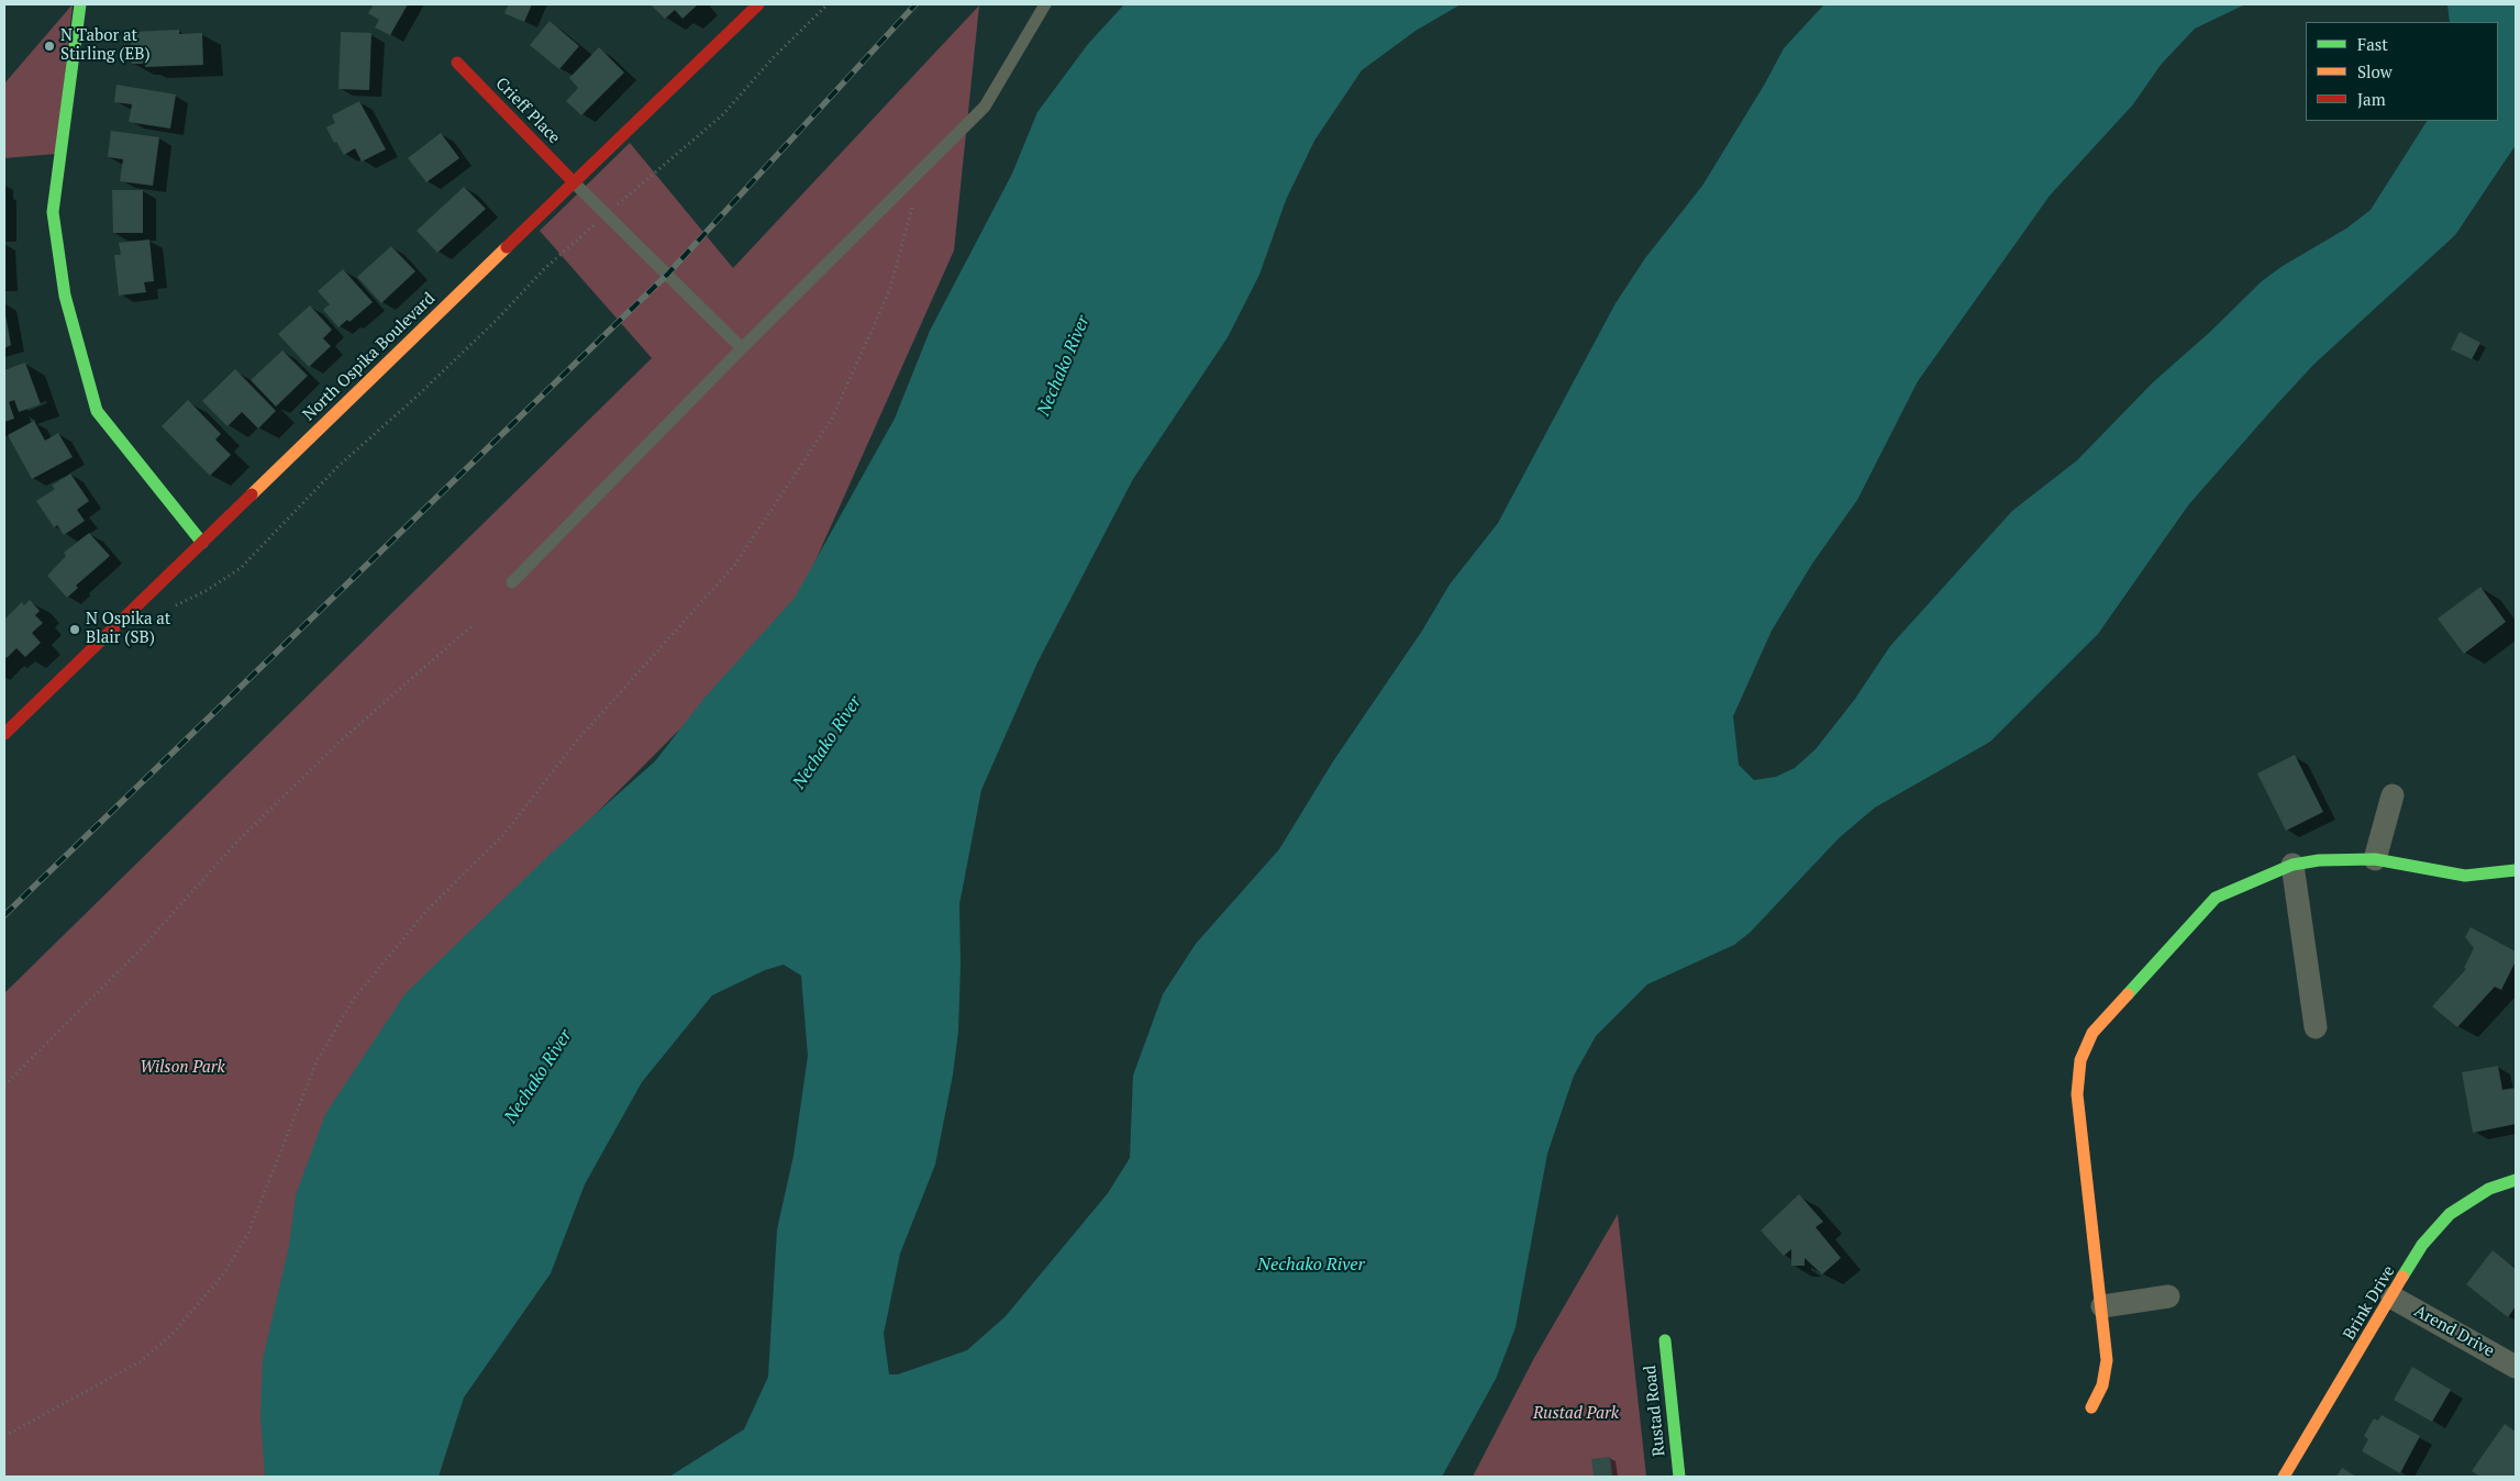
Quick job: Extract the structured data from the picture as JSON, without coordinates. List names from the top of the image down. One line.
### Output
{"streets":{"street":["Crieff Place","North Ospika Boulevard","Brink Drive","Arend Drive","Rustad Road"]},"crossings":[["Crieff Place","North Ospika Boulevard"],["Brink Drive","Arend Drive"]],"water":["Nechako River"],"parks":["Wilson Park","Rustad Park"],"places":["N Tabor at Stirling (EB)","N Ospika at Blair (SB)"],"legend":["Fast","Slow","Jam"]}
